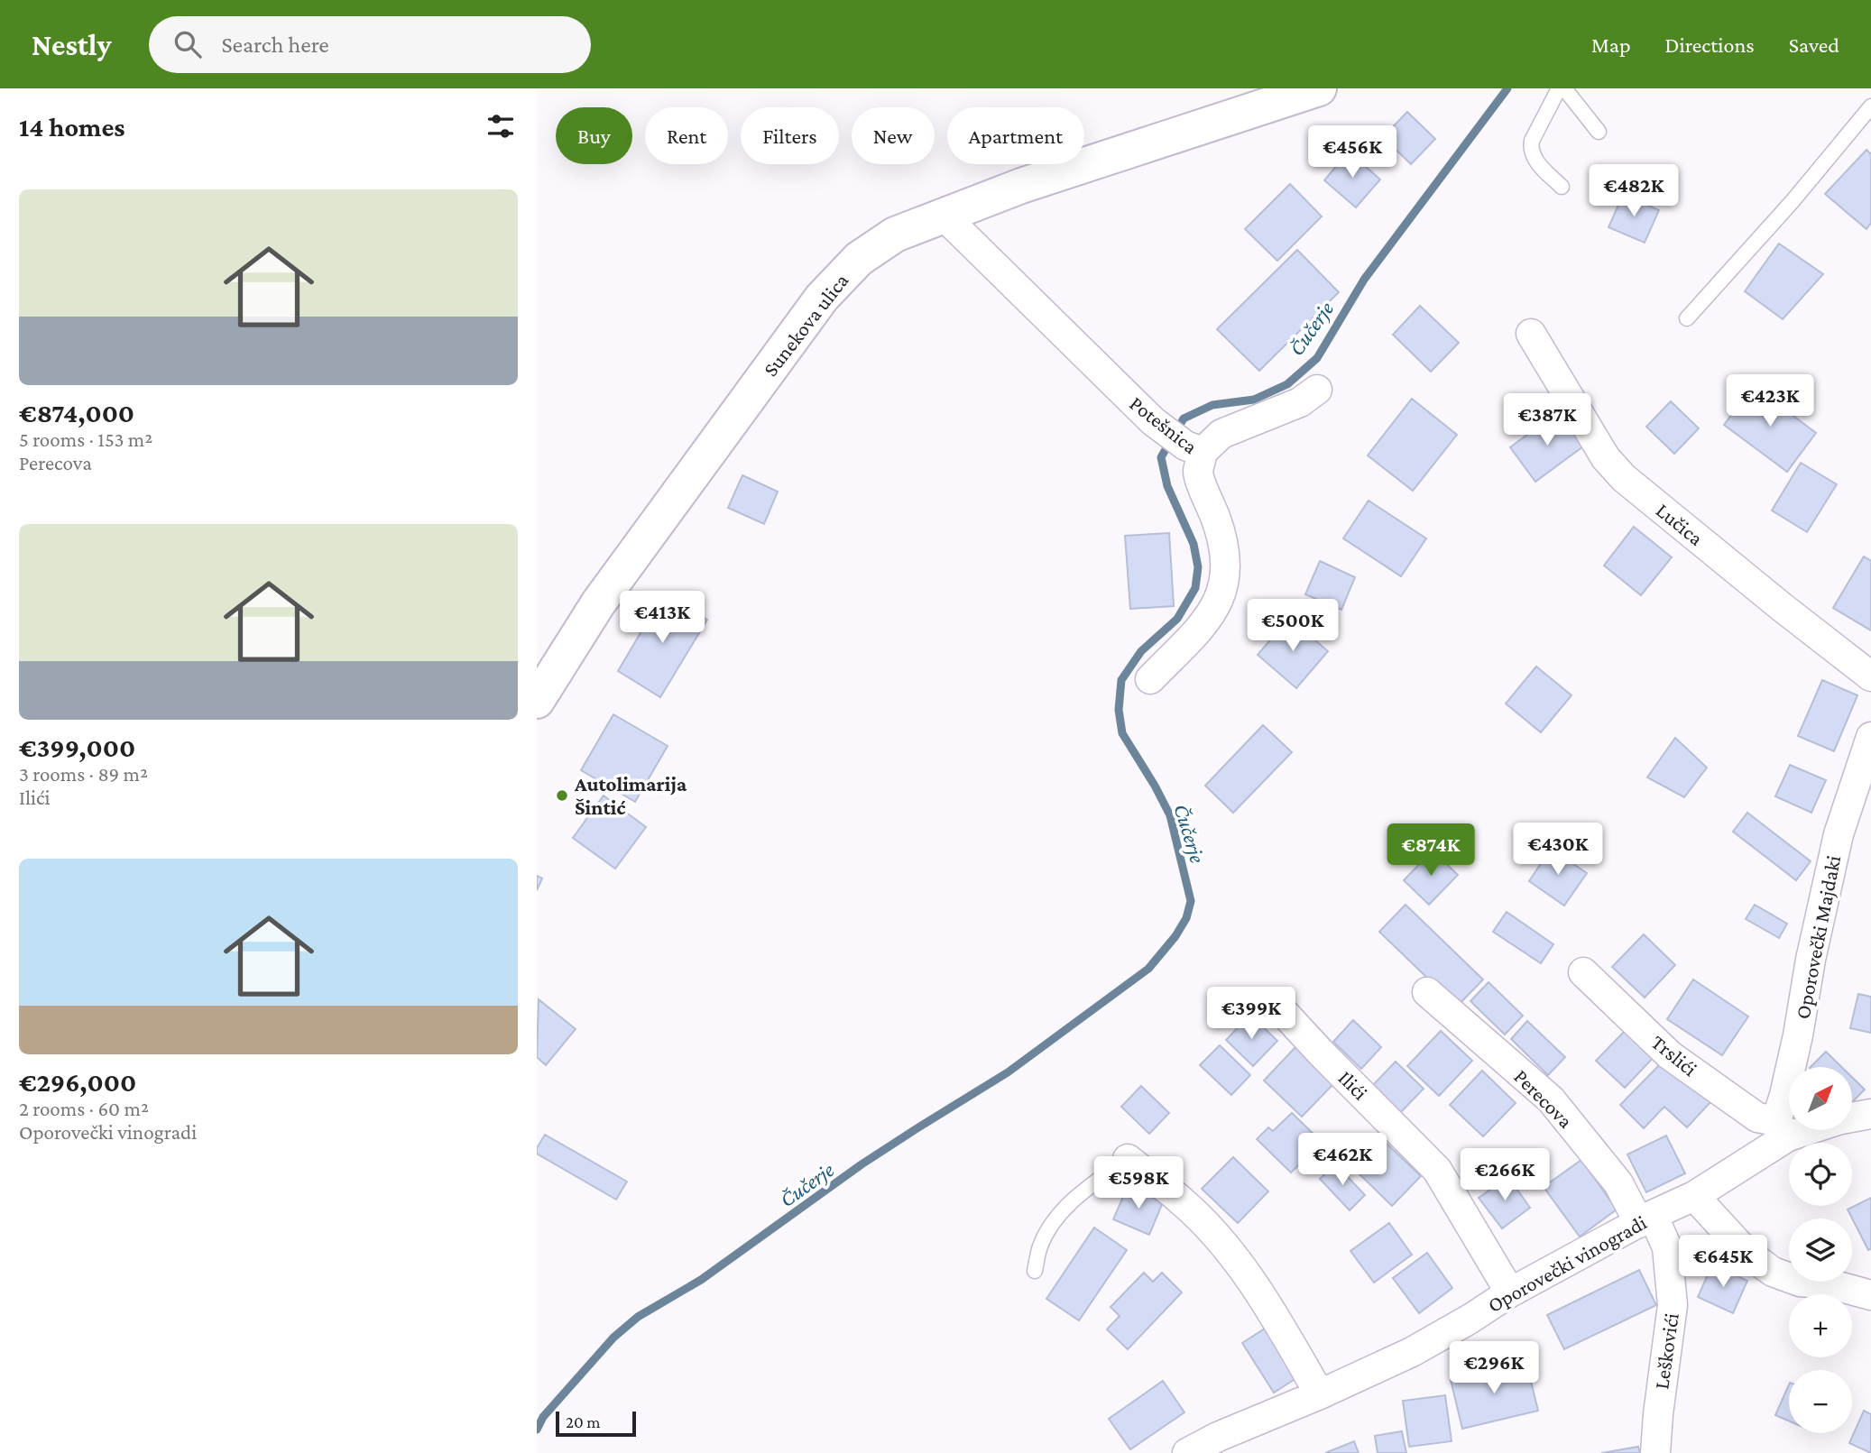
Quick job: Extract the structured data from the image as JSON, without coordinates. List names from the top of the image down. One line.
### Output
{"streets":{"street":["Sunekova ulica","Potešnica","Lučica","Oporovečki Majdaki","Trslići","Ilići","Perecova","Oporovečki vinogradi","Leškovići"]},"crossings":[["Sunekova ulica","Potešnica"],["Oporovečki Majdaki","Trslići"],["Oporovečki Majdaki","Oporovečki vinogradi"],["Trslići","Oporovečki vinogradi"],["Ilići","Oporovečki vinogradi"],["Perecova","Oporovečki vinogradi"],["Perecova","Leškovići"],["Oporovečki vinogradi","Leškovići"]],"water":["Čučerje"],"places":["Autolimarija Šintić"],"scale_bar":"20 m","north":"top right","page":{"header":"Nestly","search":"Search here","nav":["Map","Directions","Saved"],"heading":"14 homes","chip":["Buy","Rent","Filters","New","Apartment"],"price":["€456K","€482K","€423K","€387K","€413K","€500K","€430K","€874K","€399K","€462K","€266K","€598K","€645K","€296K"],"list":[{"name":"€874,000","note":"5 rooms · 153 m² · Perecova"},{"name":"€399,000","note":"3 rooms · 89 m² · Ilići"},{"name":"€296,000","note":"2 rooms · 60 m² · Oporovečki vinogradi"}],"map_buttons":["+","−"],"scale":"20 m"}}
